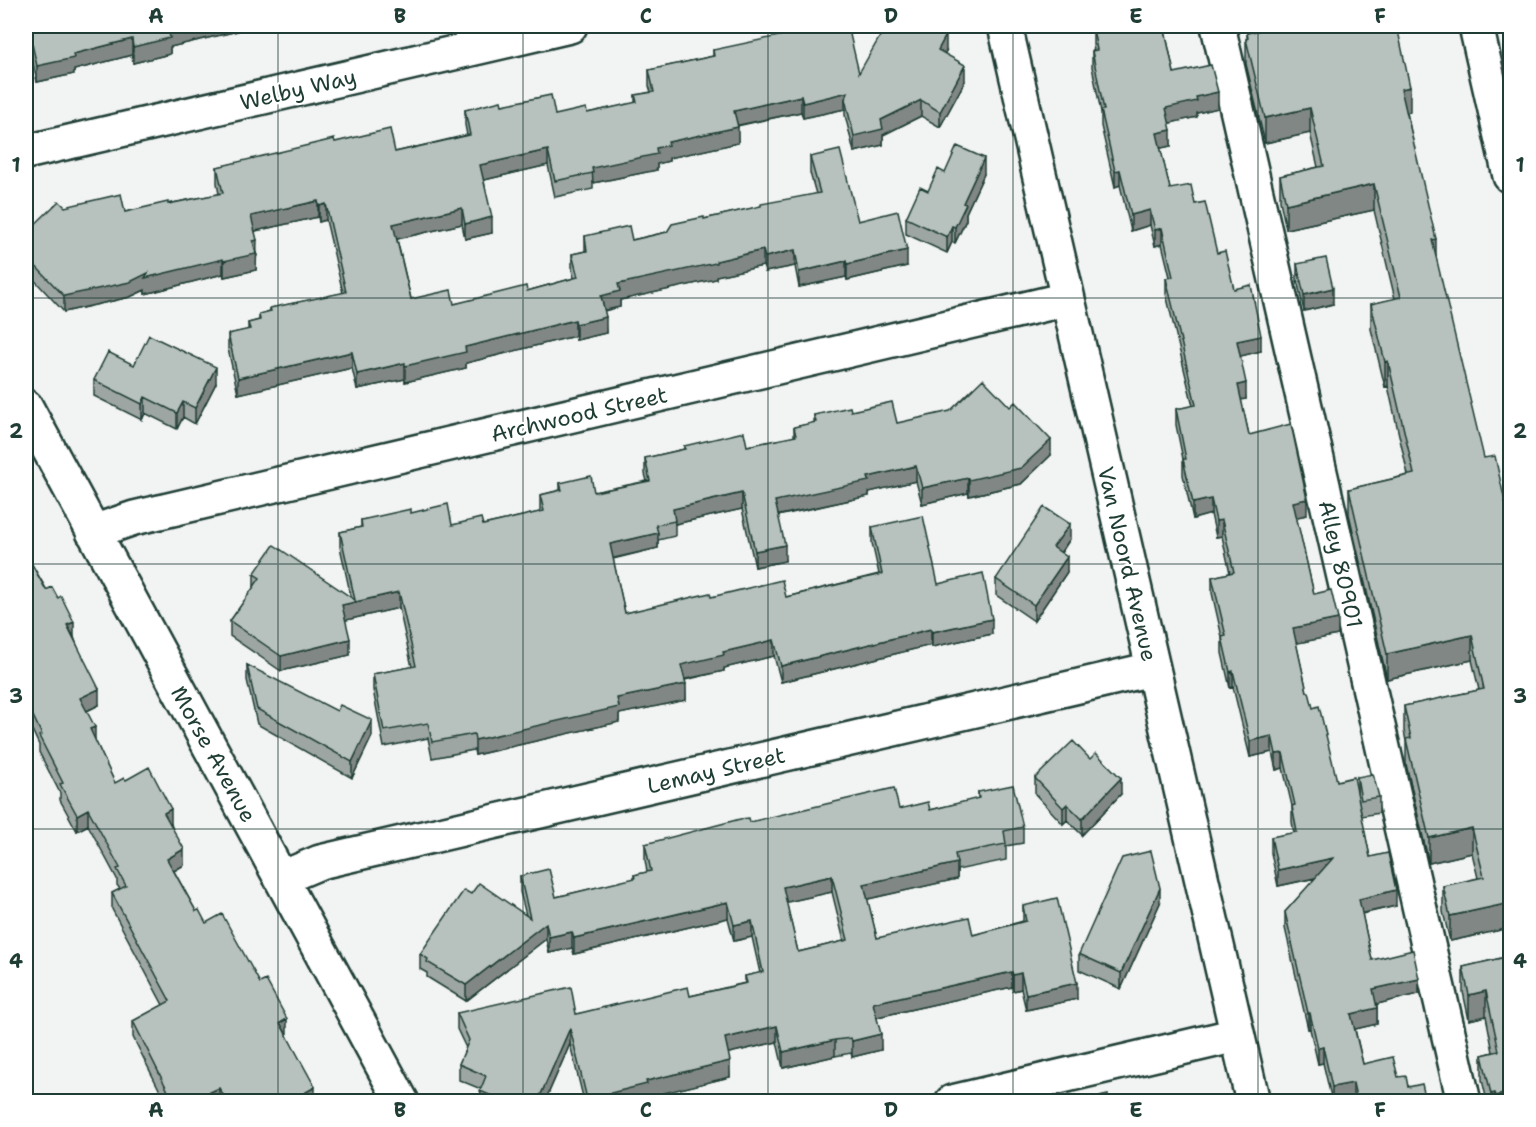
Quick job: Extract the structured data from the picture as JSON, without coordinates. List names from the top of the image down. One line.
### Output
{"streets":{"street":["Welby Way","Archwood Street","Van Noord Avenue","Alley 80901","Morse Avenue","Lemay Street"]},"crossings":[["Archwood Street","Van Noord Avenue"],["Archwood Street","Morse Avenue"],["Van Noord Avenue","Lemay Street"],["Morse Avenue","Lemay Street"]],"grid":{"columns":["A","B","C","D","E","F"],"rows":["1","2","3","4"]}}
